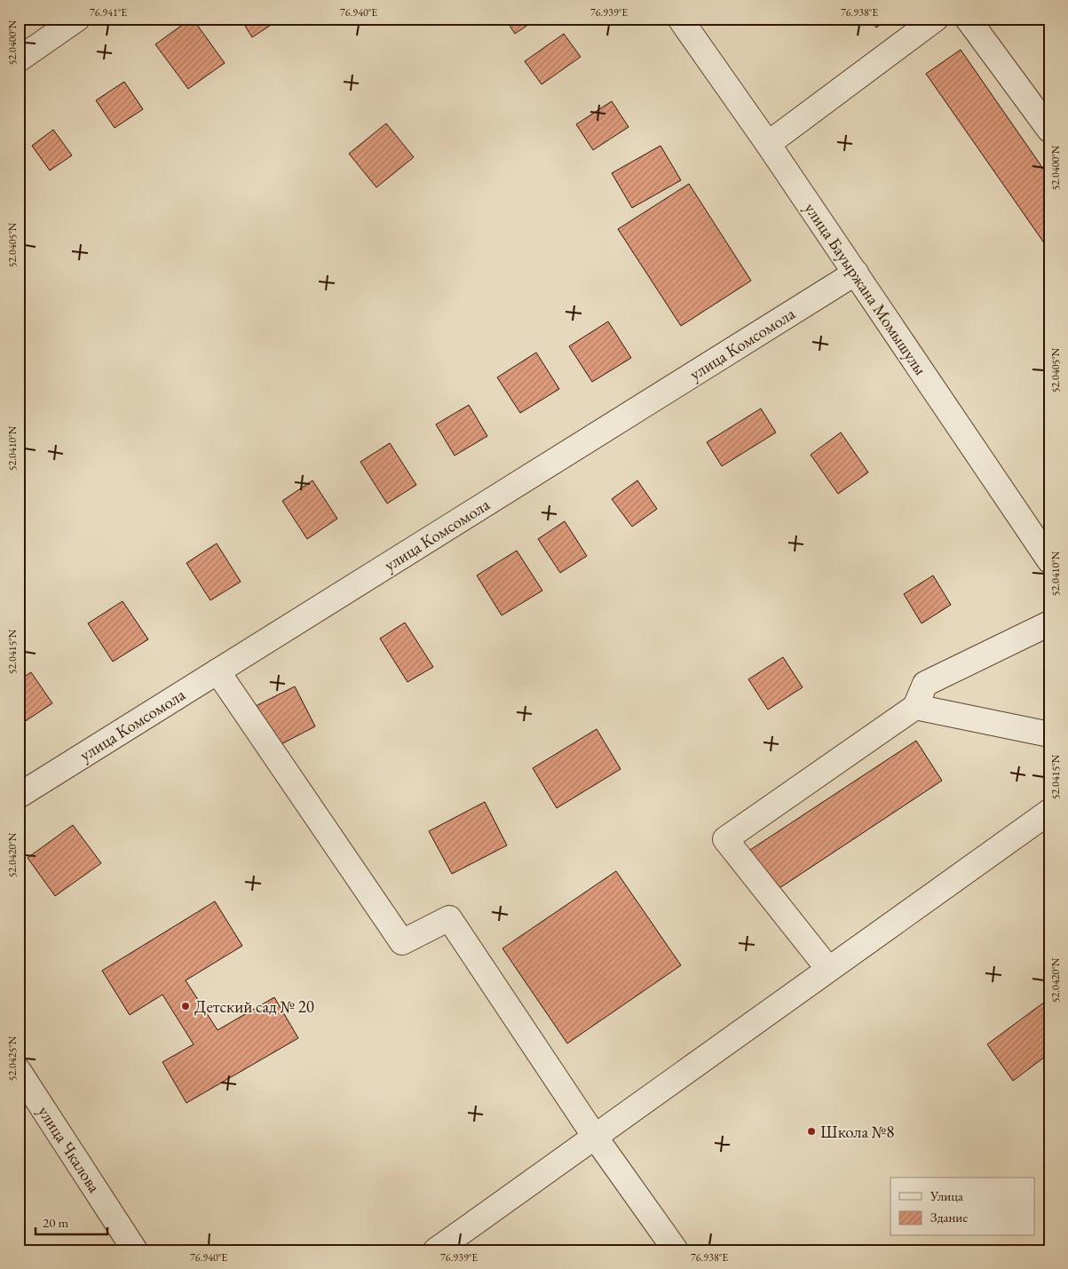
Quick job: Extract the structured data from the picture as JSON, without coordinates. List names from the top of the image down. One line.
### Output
{"streets":{"street":["улица Бауыржана Момышулы","улица Комсомола","улица Чкалова"]},"crossings":[["улица Бауыржана Момышулы","улица Комсомола"]],"places":["Детский сад № 20","Школа №8"],"legend":["Улица","Здание"],"scale_bar":"20 m","coordinates":["76.941°E","76.940°E","76.939°E","76.938°E","52.0400°N","52.0405°N","52.0410°N","52.0415°N","52.0420°N","52.0425°N"]}
